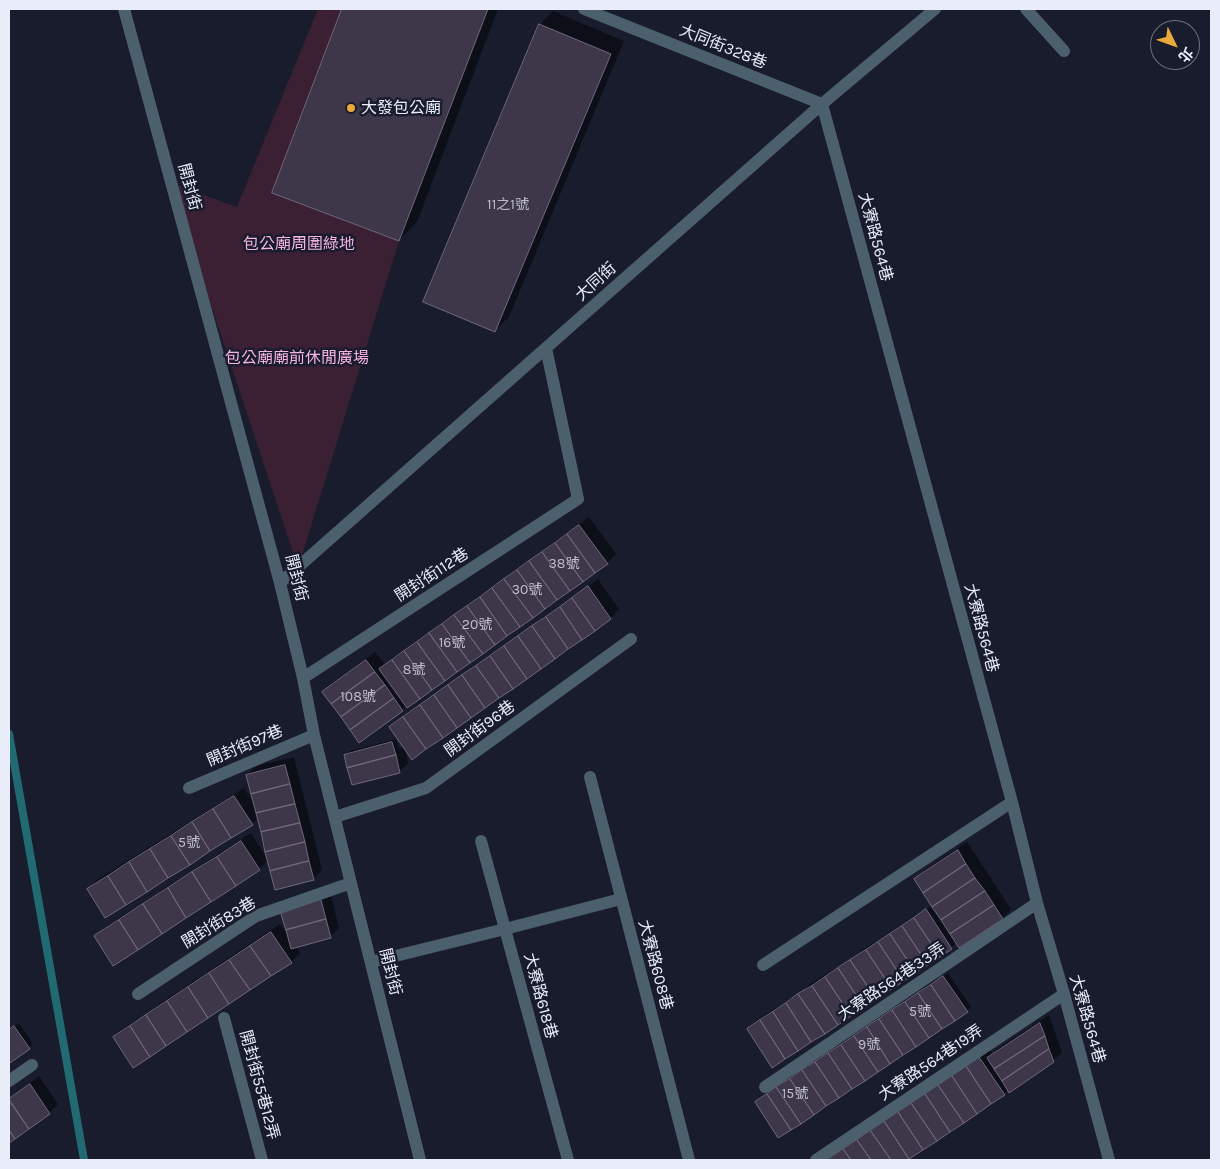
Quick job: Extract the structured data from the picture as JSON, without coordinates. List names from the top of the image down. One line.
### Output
{"streets":{"street":["大同街328巷","開封街","大寮路564巷","大同街","開封街112巷","開封街96巷","開封街97巷","開封街83巷","大寮路608巷","大寮路564巷33弄","大寮路618巷","大寮路564巷19弄","開封街55巷12弄"]},"crossings":[["大同街328巷","大寮路564巷"],["大同街328巷","大同街"],["開封街","大同街"],["開封街","開封街112巷"],["開封街","開封街96巷"],["開封街","開封街97巷"],["開封街","開封街83巷"],["大寮路564巷","大同街"],["大寮路564巷","大寮路564巷33弄"],["大寮路564巷","大寮路564巷19弄"],["大同街","開封街112巷"]],"parks":["包公廟周圍綠地","包公廟廟前休閒廣場"],"places":["大發包公廟"],"house_numbers":["11之1號","38號","30號","20號","16號","8號","108號","5號","5號","9號","15號"],"north":"bottom right"}
